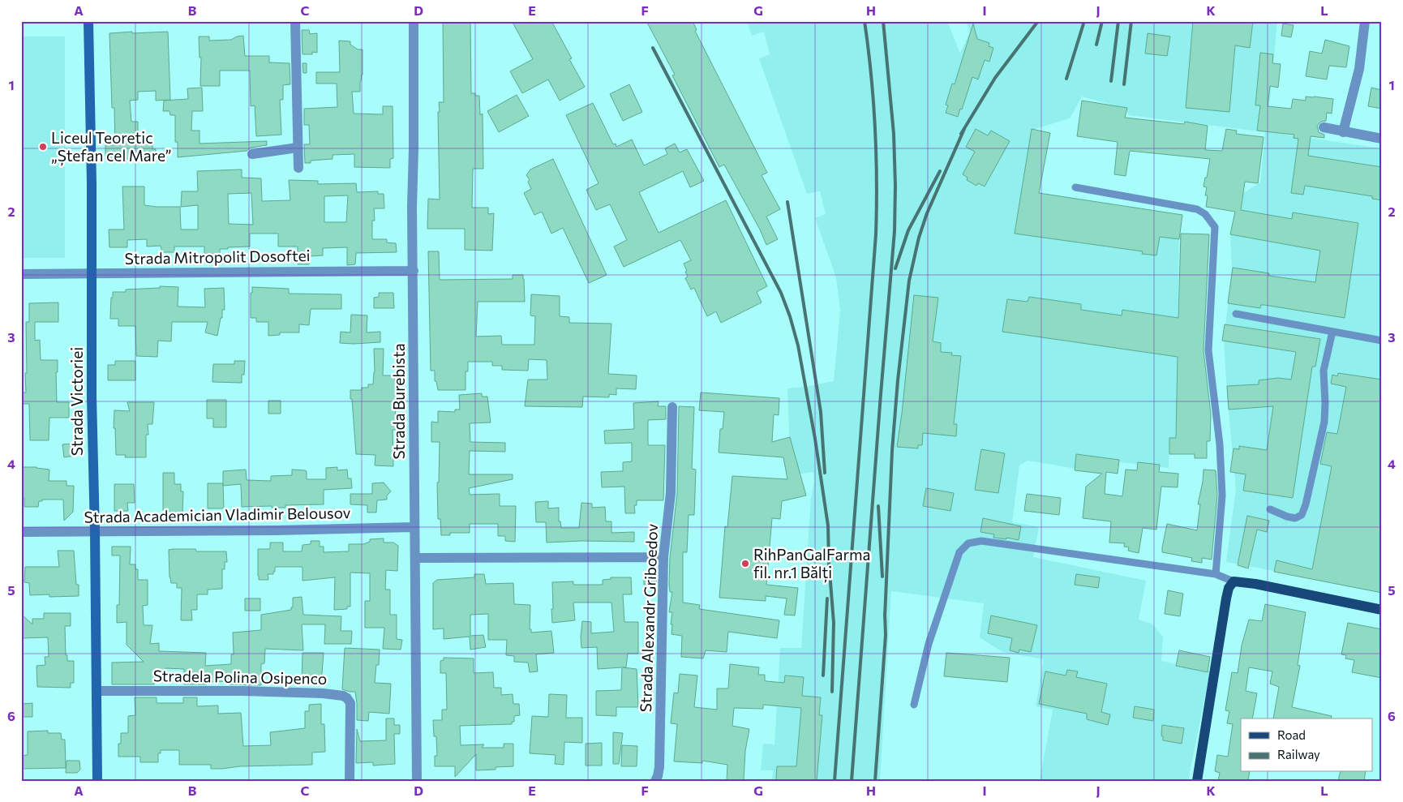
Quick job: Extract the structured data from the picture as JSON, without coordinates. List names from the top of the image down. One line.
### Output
{"streets":{"street":["Strada Mitropolit Dosoftei","Strada Victoriei","Strada Burebista","Strada Academician Vladimir Belousov","Strada Alexandr Griboedov","Stradela Polina Osipenco"]},"crossings":[["Strada Mitropolit Dosoftei","Strada Victoriei"],["Strada Mitropolit Dosoftei","Strada Burebista"],["Strada Victoriei","Strada Academician Vladimir Belousov"],["Strada Victoriei","Stradela Polina Osipenco"],["Strada Burebista","Strada Academician Vladimir Belousov"]],"places":["Liceul Teoretic „Ștefan cel Mare”","RihPanGalFarma fil. nr.1 Bălți"],"legend":["Road","Railway"],"grid":{"columns":["A","B","C","D","E","F","G","H","I","J","K","L"],"rows":["1","2","3","4","5","6"]}}
